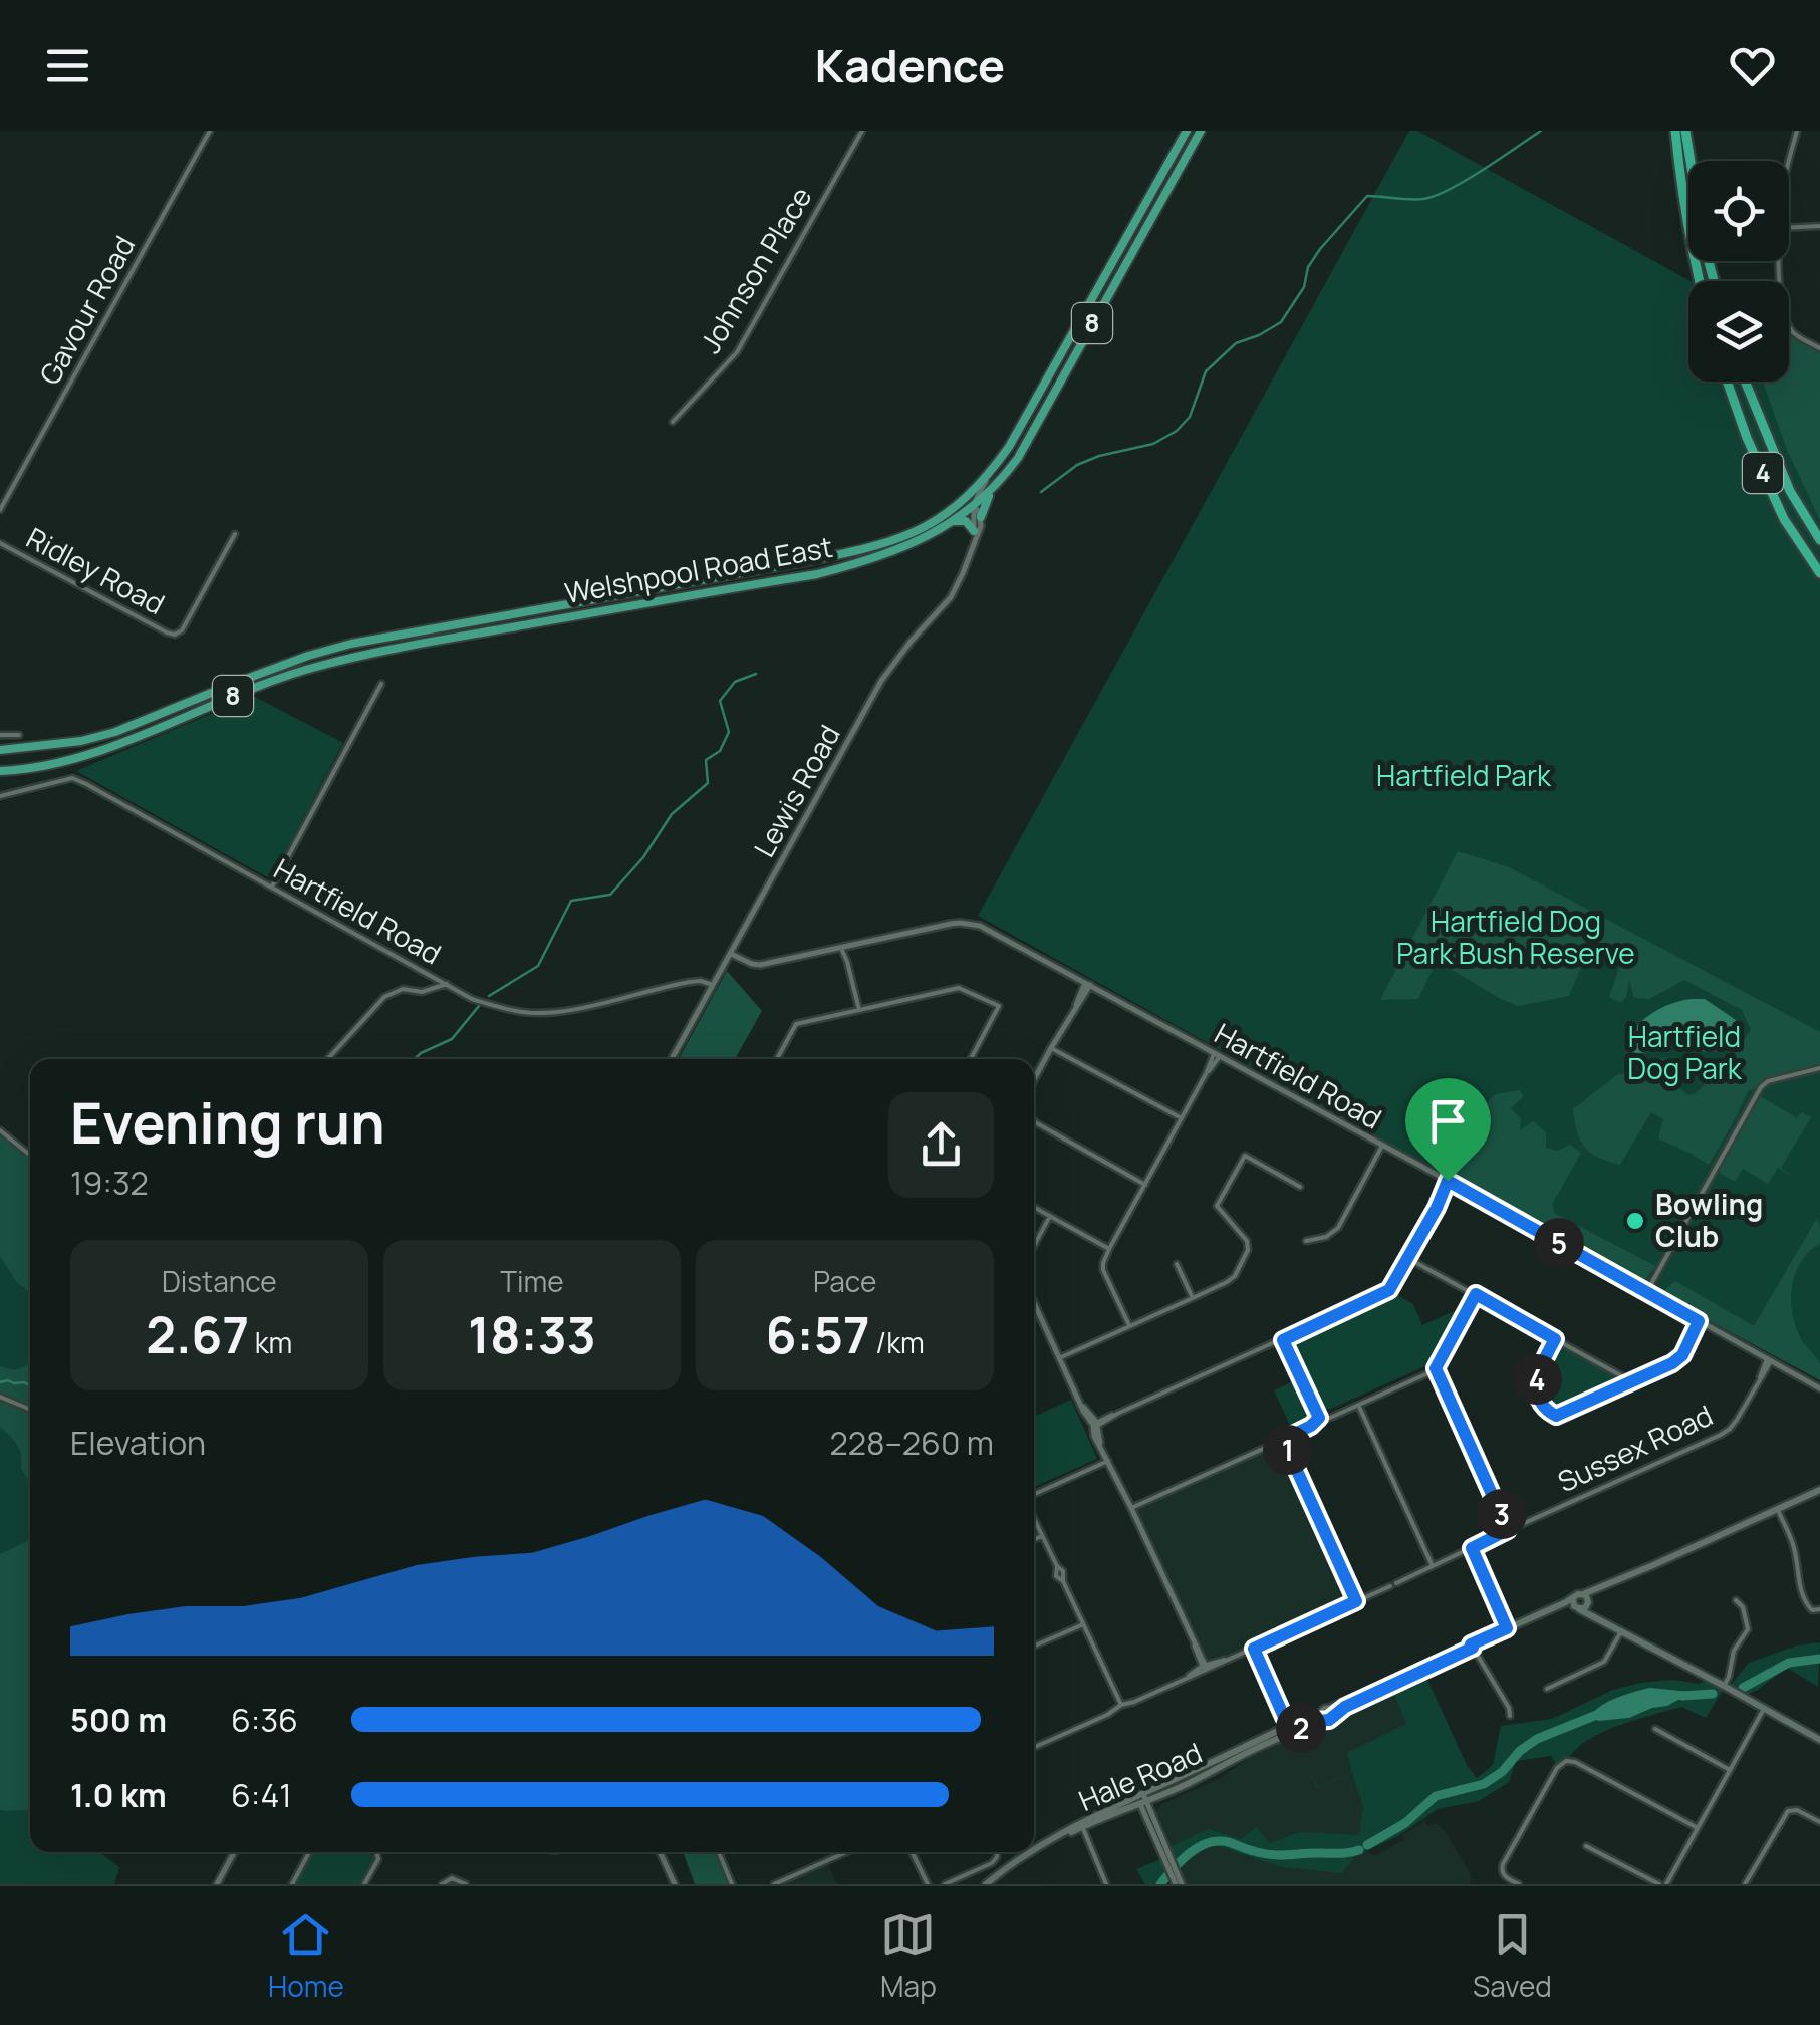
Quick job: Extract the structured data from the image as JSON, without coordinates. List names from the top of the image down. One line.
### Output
{"streets":{"highway":["4"],"main road":["8","Welshpool Road East","Hale Road"],"street":["Johnson Place","Gavour Road","Ridley Road","Lewis Road","Hartfield Road","Sussex Road"]},"crossings":[["Welshpool Road East","Lewis Road"],["Lewis Road","Hartfield Road"],["Hartfield Road","Sussex Road"]],"parks":["Hartfield Park","Hartfield Dog Park Bush Reserve","Hartfield Dog Park"],"places":["Bowling Club"],"page":{"header":"Kadence","heading":["Evening run","19:32"],"pins":["5","4","1","3","2"],"stats":[["Distance","2.67 km"],["Time","18:33"],["Pace","6:57 /km"]],"chart":["Elevation","228–260 m"],"list":[{"name":"500 m","note":"6:36"},{"name":"1.0 km","note":"6:41"}],"tabs":["Home","Map","Saved"]}}
